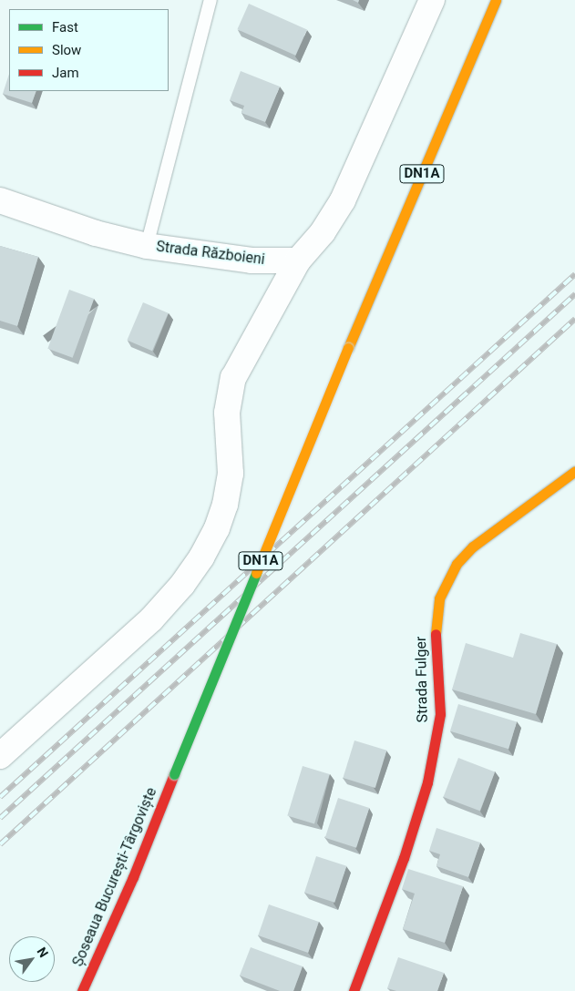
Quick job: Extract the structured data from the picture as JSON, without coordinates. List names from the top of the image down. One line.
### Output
{"streets":{"main road":["DN1A","Strada Fulger","Șoseaua București-Târgoviște"],"street":["Strada Războieni"]},"legend":["Fast","Slow","Jam"],"north":"top right"}
